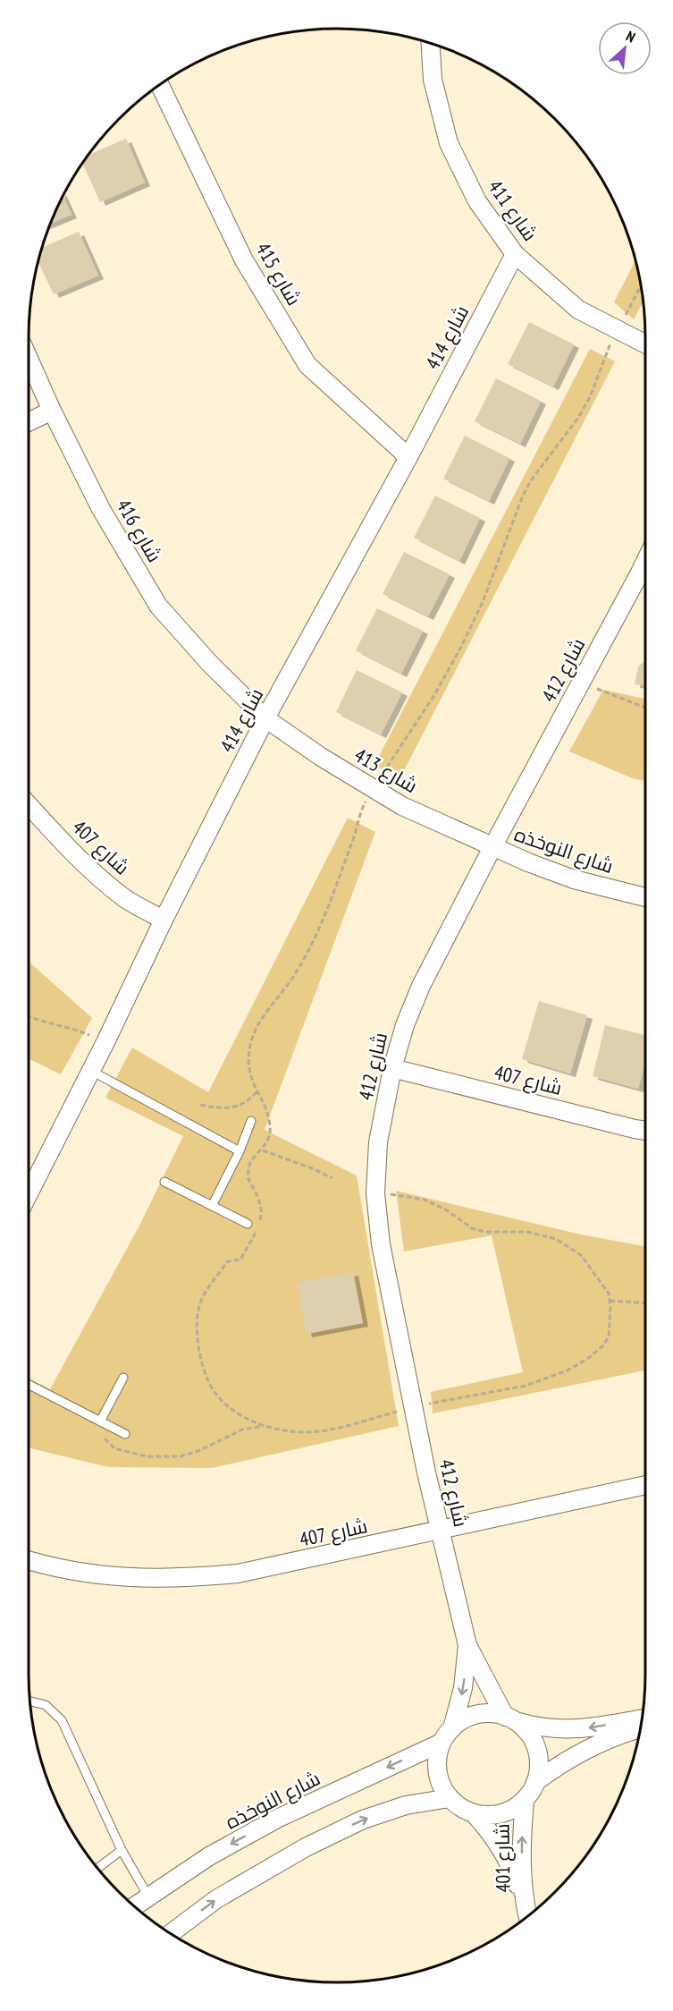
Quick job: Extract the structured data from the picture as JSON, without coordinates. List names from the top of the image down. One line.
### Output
{"streets":{"street":["شارع 411","شارع 415","شارع 414","شارع 416","شارع 412","شارع 413","شارع 407","شارع النوخذه","شارع 401"]},"crossings":[["شارع 411","شارع 414"],["شارع 415","شارع 414"],["شارع 414","شارع 416"],["شارع 414","شارع 413"],["شارع 414","شارع 407"],["شارع 416","شارع 413"],["شارع 412","شارع 413"],["شارع 412","شارع 407"],["شارع 412","شارع النوخذه"],["شارع 412","شارع 401"],["شارع 413","شارع النوخذه"],["شارع النوخذه","شارع 401"]],"one_way":["شارع 401"],"north":"top right"}
